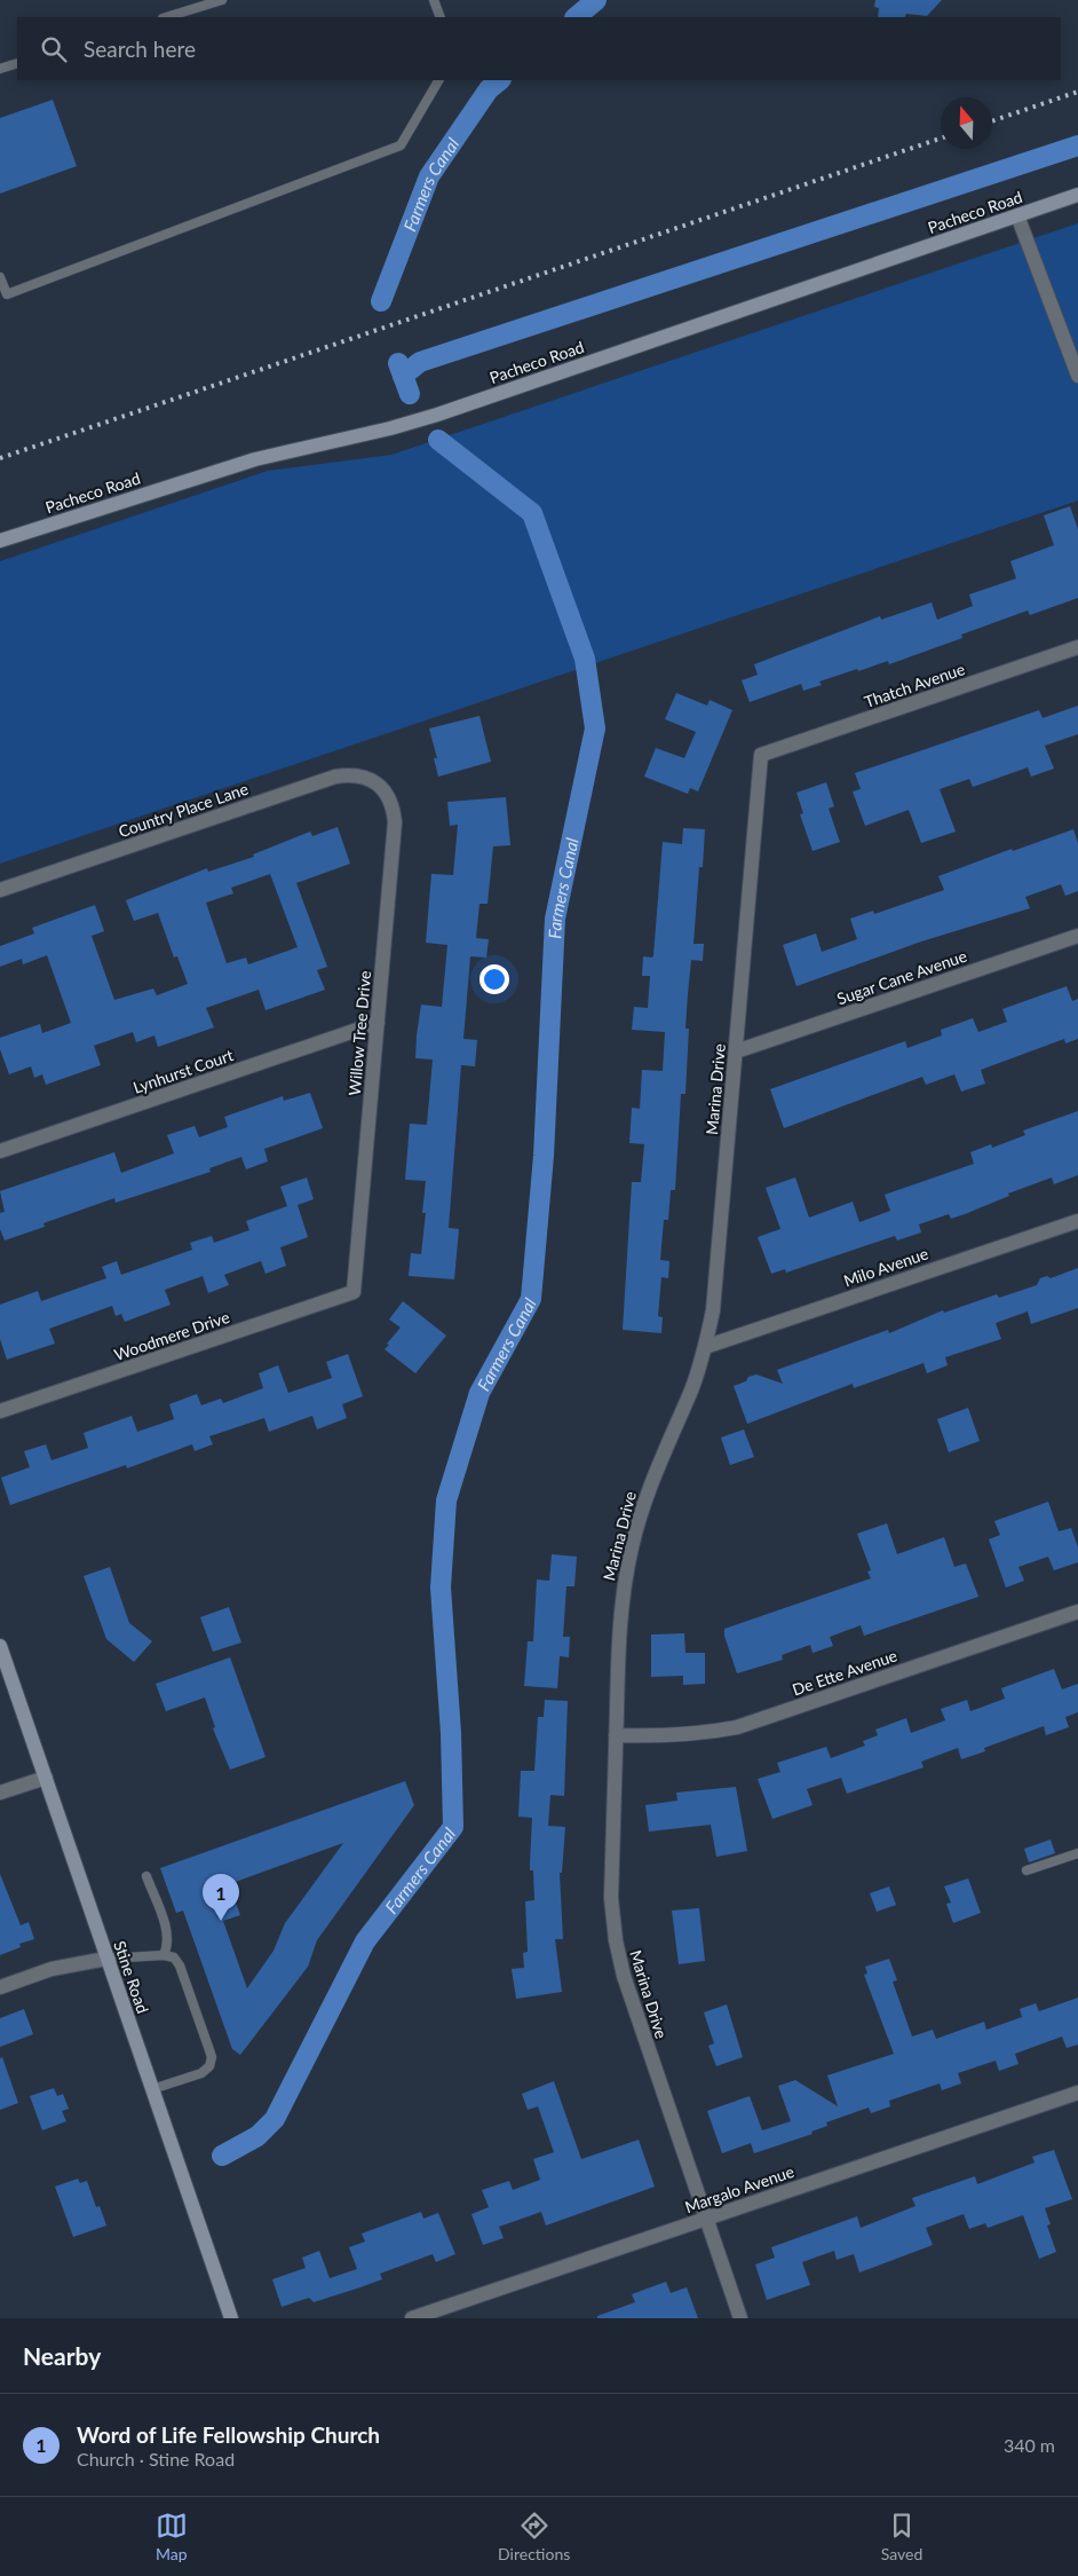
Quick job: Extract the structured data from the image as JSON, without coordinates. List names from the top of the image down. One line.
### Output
{"streets":{"street":["Pacheco Road","Thatch Avenue","Country Place Lane","Sugar Cane Avenue","Willow Tree Drive","Lynhurst Court","Marina Drive","Milo Avenue","Woodmere Drive","De Ette Avenue","Stine Road","Margalo Avenue"]},"crossings":[["Thatch Avenue","Marina Drive"],["Country Place Lane","Willow Tree Drive"],["Sugar Cane Avenue","Marina Drive"],["Willow Tree Drive","Lynhurst Court"],["Willow Tree Drive","Woodmere Drive"],["Marina Drive","Milo Avenue"],["Marina Drive","De Ette Avenue"],["Marina Drive","Margalo Avenue"]],"water":["Farmers Canal"],"north":"top","page":{"search":"Search here","pins":"1","heading":"Nearby","list":[{"mark":"1","name":"Word of Life Fellowship Church","note":"Church · Stine Road","value":"340 m"}],"nav":["Map","Directions","Saved"]}}
